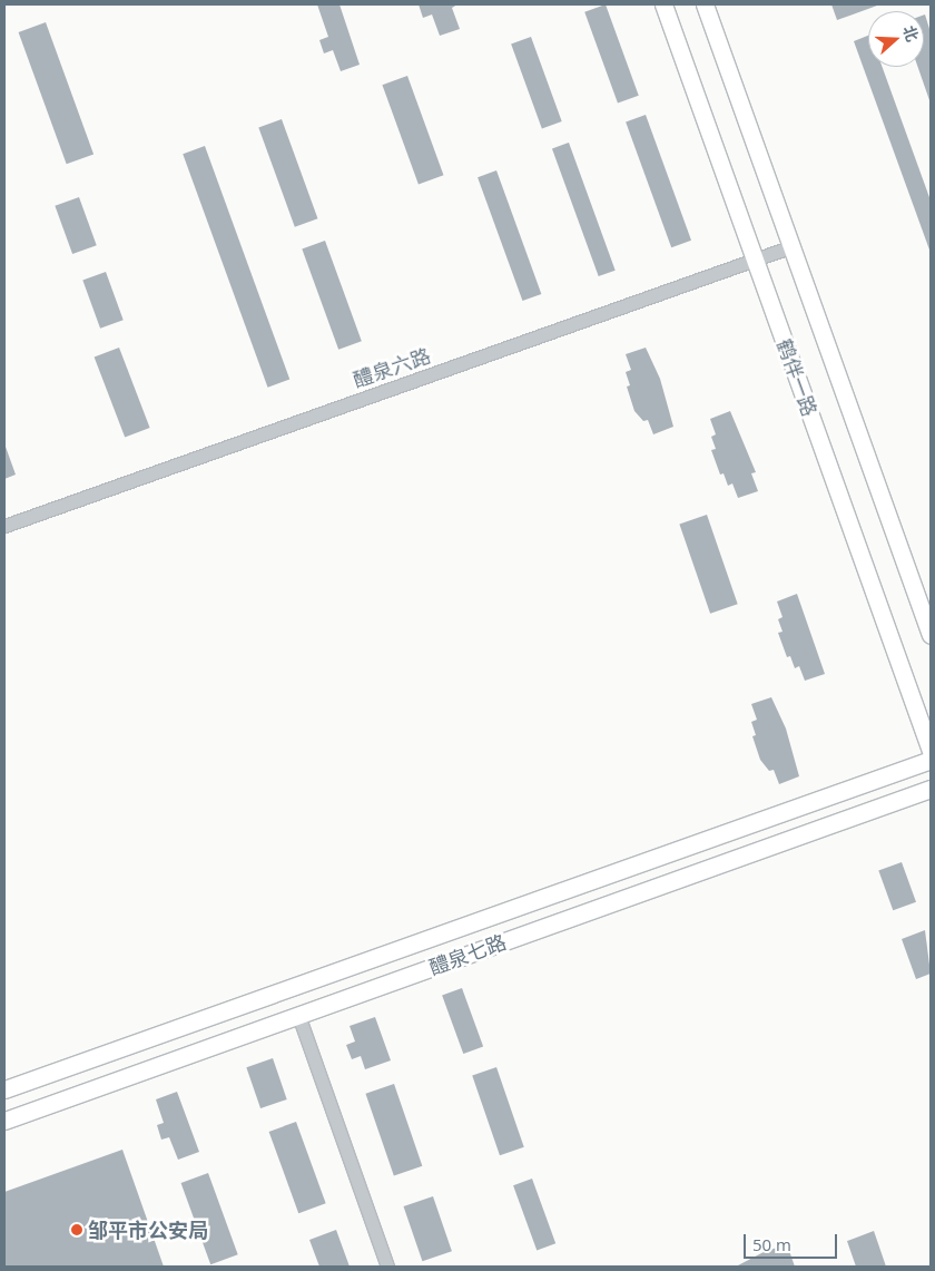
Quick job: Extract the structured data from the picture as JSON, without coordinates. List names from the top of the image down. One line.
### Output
{"streets":{"main road":["鹤伴一路","醴泉七路"],"street":["醴泉六路"]},"crossings":[["醴泉六路","鹤伴一路"]],"places":["邹平市公安局"],"scale_bar":"50 m","north":"right"}
